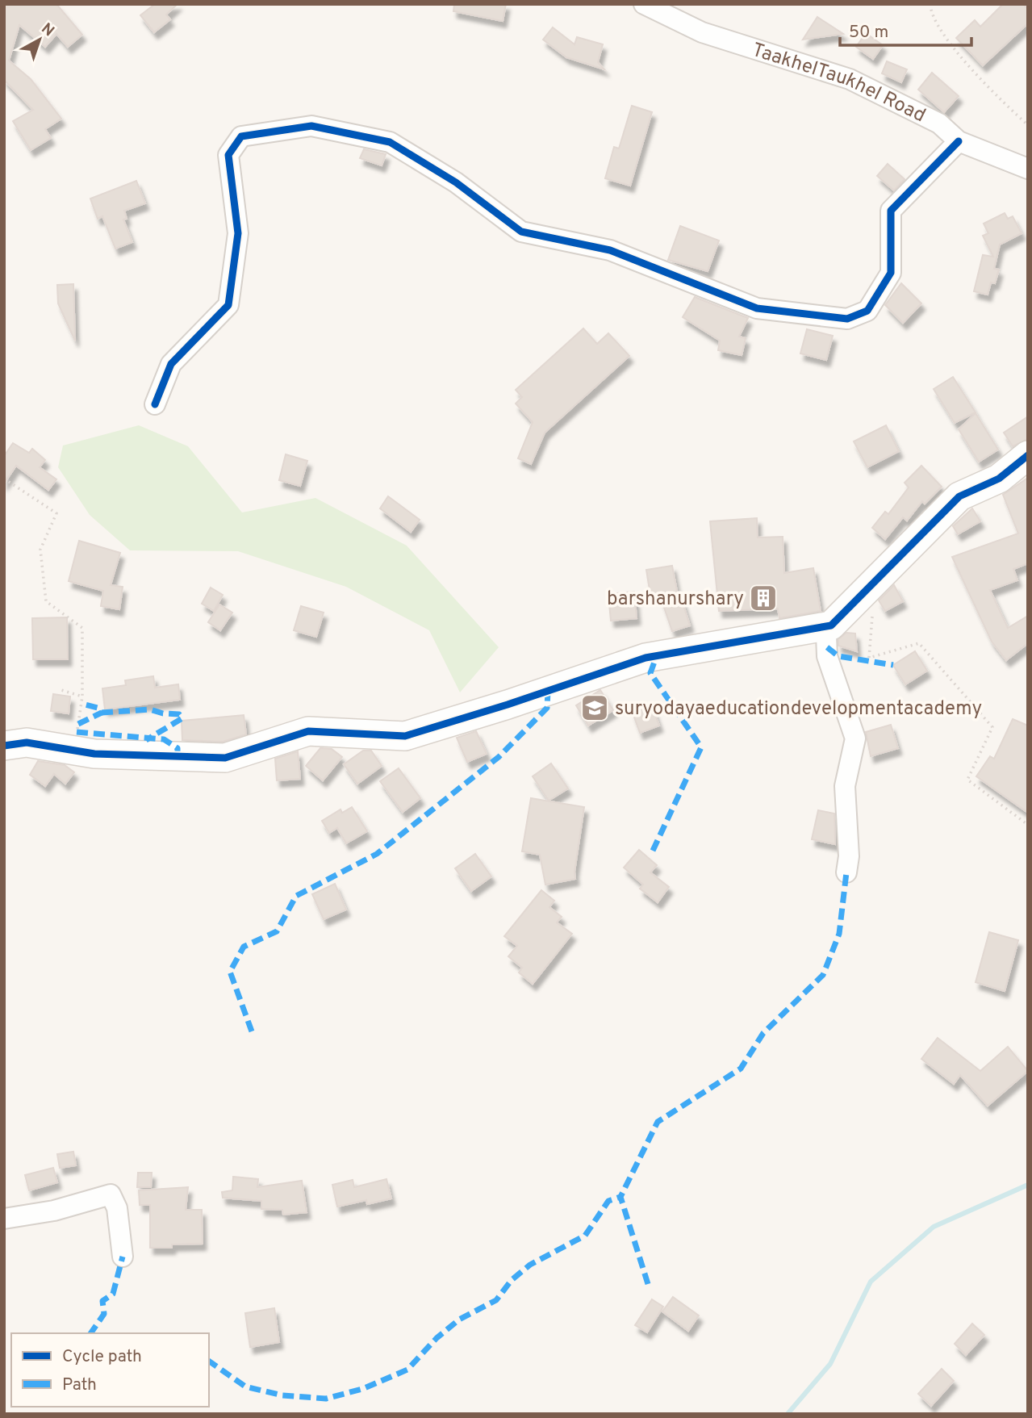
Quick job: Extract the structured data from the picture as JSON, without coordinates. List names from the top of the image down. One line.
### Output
{"streets":{"street":["TaakhelTaukhel Road"]},"places":{"building":["barshanurshary"],"school or university":["suryodayaeducationdevelopmentacademy"]},"legend":["Cycle path","Path"],"scale_bar":"50 m","north":"top right"}
